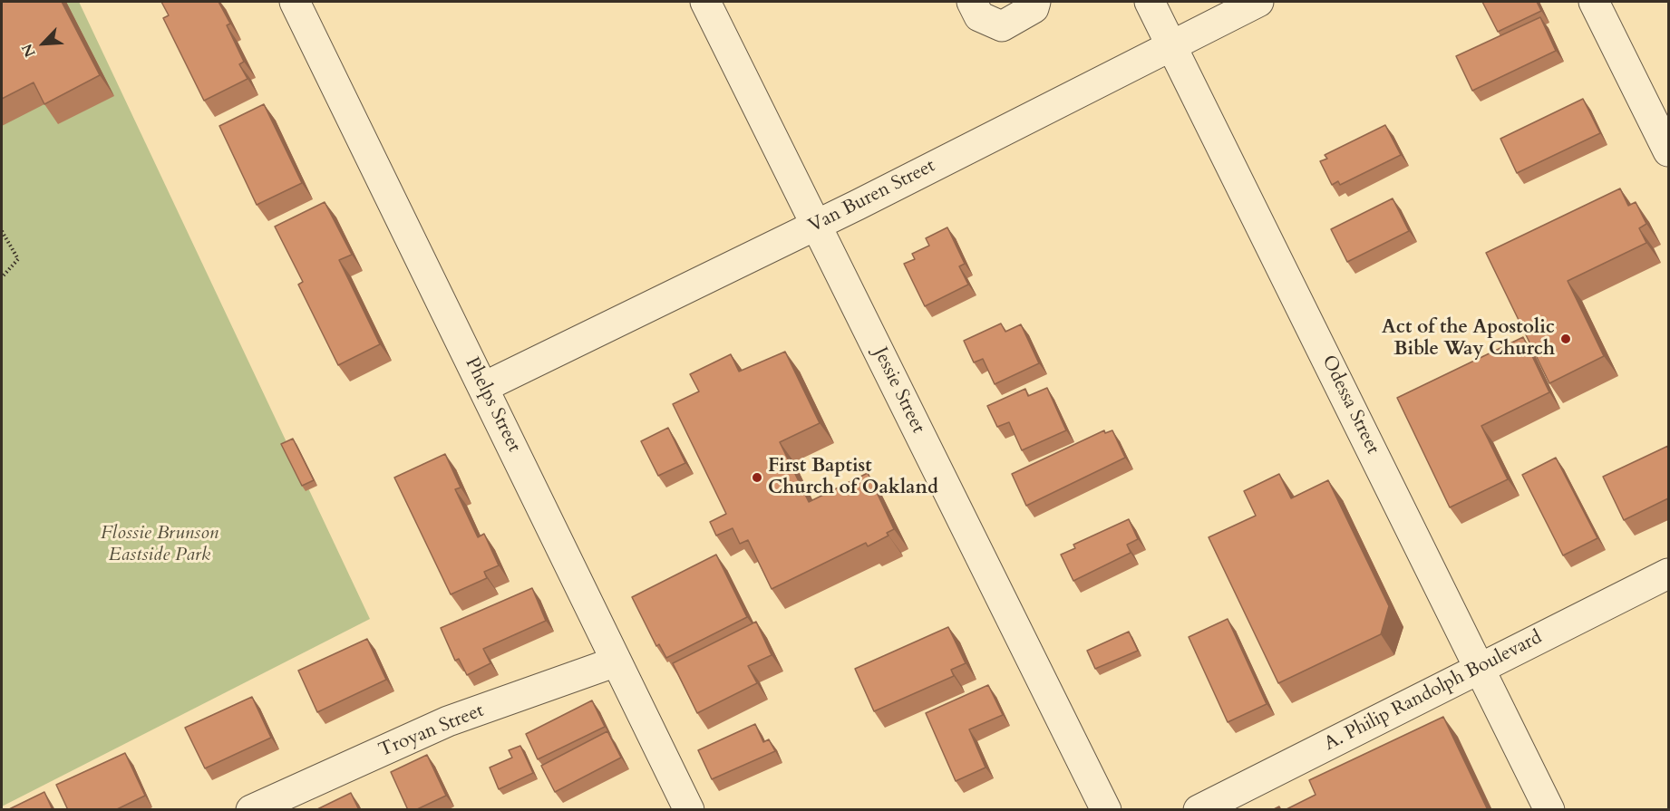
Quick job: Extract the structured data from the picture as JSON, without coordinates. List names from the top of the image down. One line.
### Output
{"streets":{"street":["Van Buren Street","Jessie Street","Phelps Street","Odessa Street","A. Philip Randolph Boulevard","Troyan Street"]},"crossings":[["Van Buren Street","Jessie Street"],["Van Buren Street","Phelps Street"],["Van Buren Street","Odessa Street"],["Phelps Street","Troyan Street"],["Odessa Street","A. Philip Randolph Boulevard"]],"parks":["Flossie Brunson Eastside Park"],"places":["Act of the Apostolic Bible Way Church","First Baptist Church of Oakland"],"north":"bottom left"}
